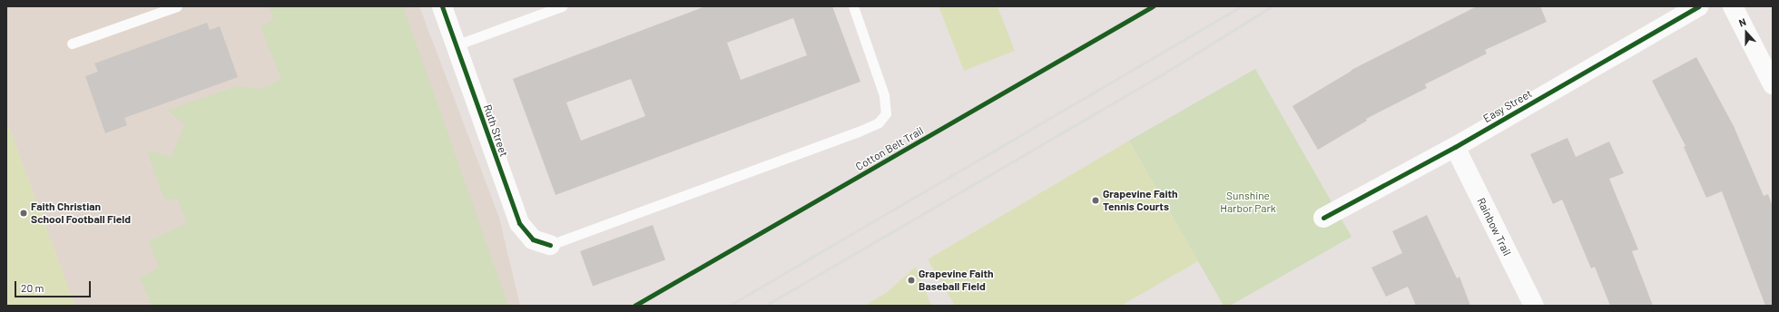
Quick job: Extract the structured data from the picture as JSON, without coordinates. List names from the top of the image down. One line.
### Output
{"streets":{"street":["Easy Street","Ruth Street","Rainbow Trail"],"cycle path":["Cotton Belt Trail"]},"crossings":[["Easy Street","Rainbow Trail"]],"parks":["Sunshine Harbor Park"],"places":["Grapevine Faith Tennis Courts","Faith Christian School Football Field","Grapevine Faith Baseball Field"],"scale_bar":"20 m","north":"top"}
